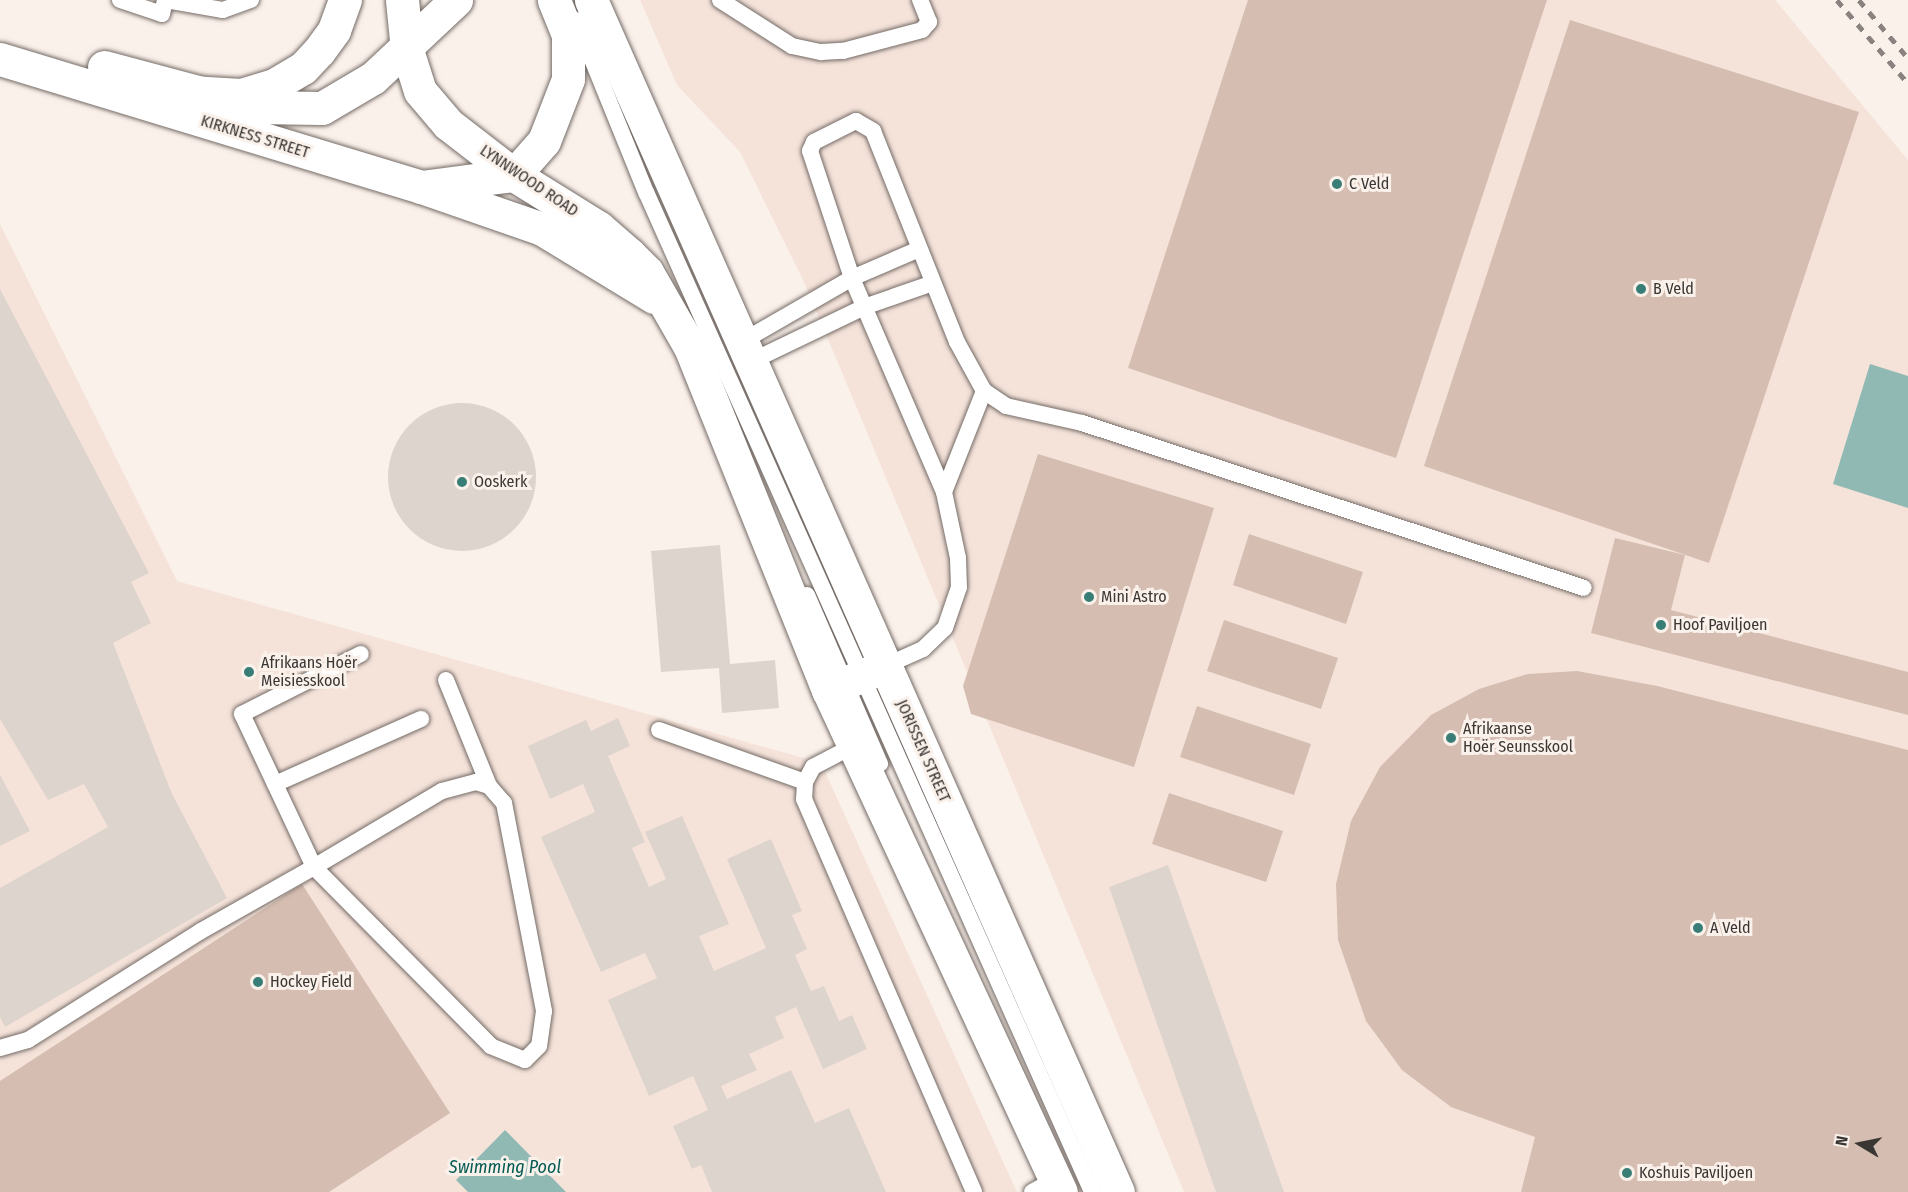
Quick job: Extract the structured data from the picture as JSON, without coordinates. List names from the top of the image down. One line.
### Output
{"streets":{"main road":["KIRKNESS STREET","LYNNWOOD ROAD","JORISSEN STREET"]},"crossings":[["KIRKNESS STREET","LYNNWOOD ROAD"],["LYNNWOOD ROAD","JORISSEN STREET"]],"water":["Swimming Pool"],"places":["C Veld","B Veld","Ooskerk","Mini Astro","Hoof Paviljoen","Afrikaans Hoër Meisiesskool","Afrikaanse Hoër Seunsskool","A Veld","Hockey Field","Koshuis Paviljoen"],"north":"left"}
